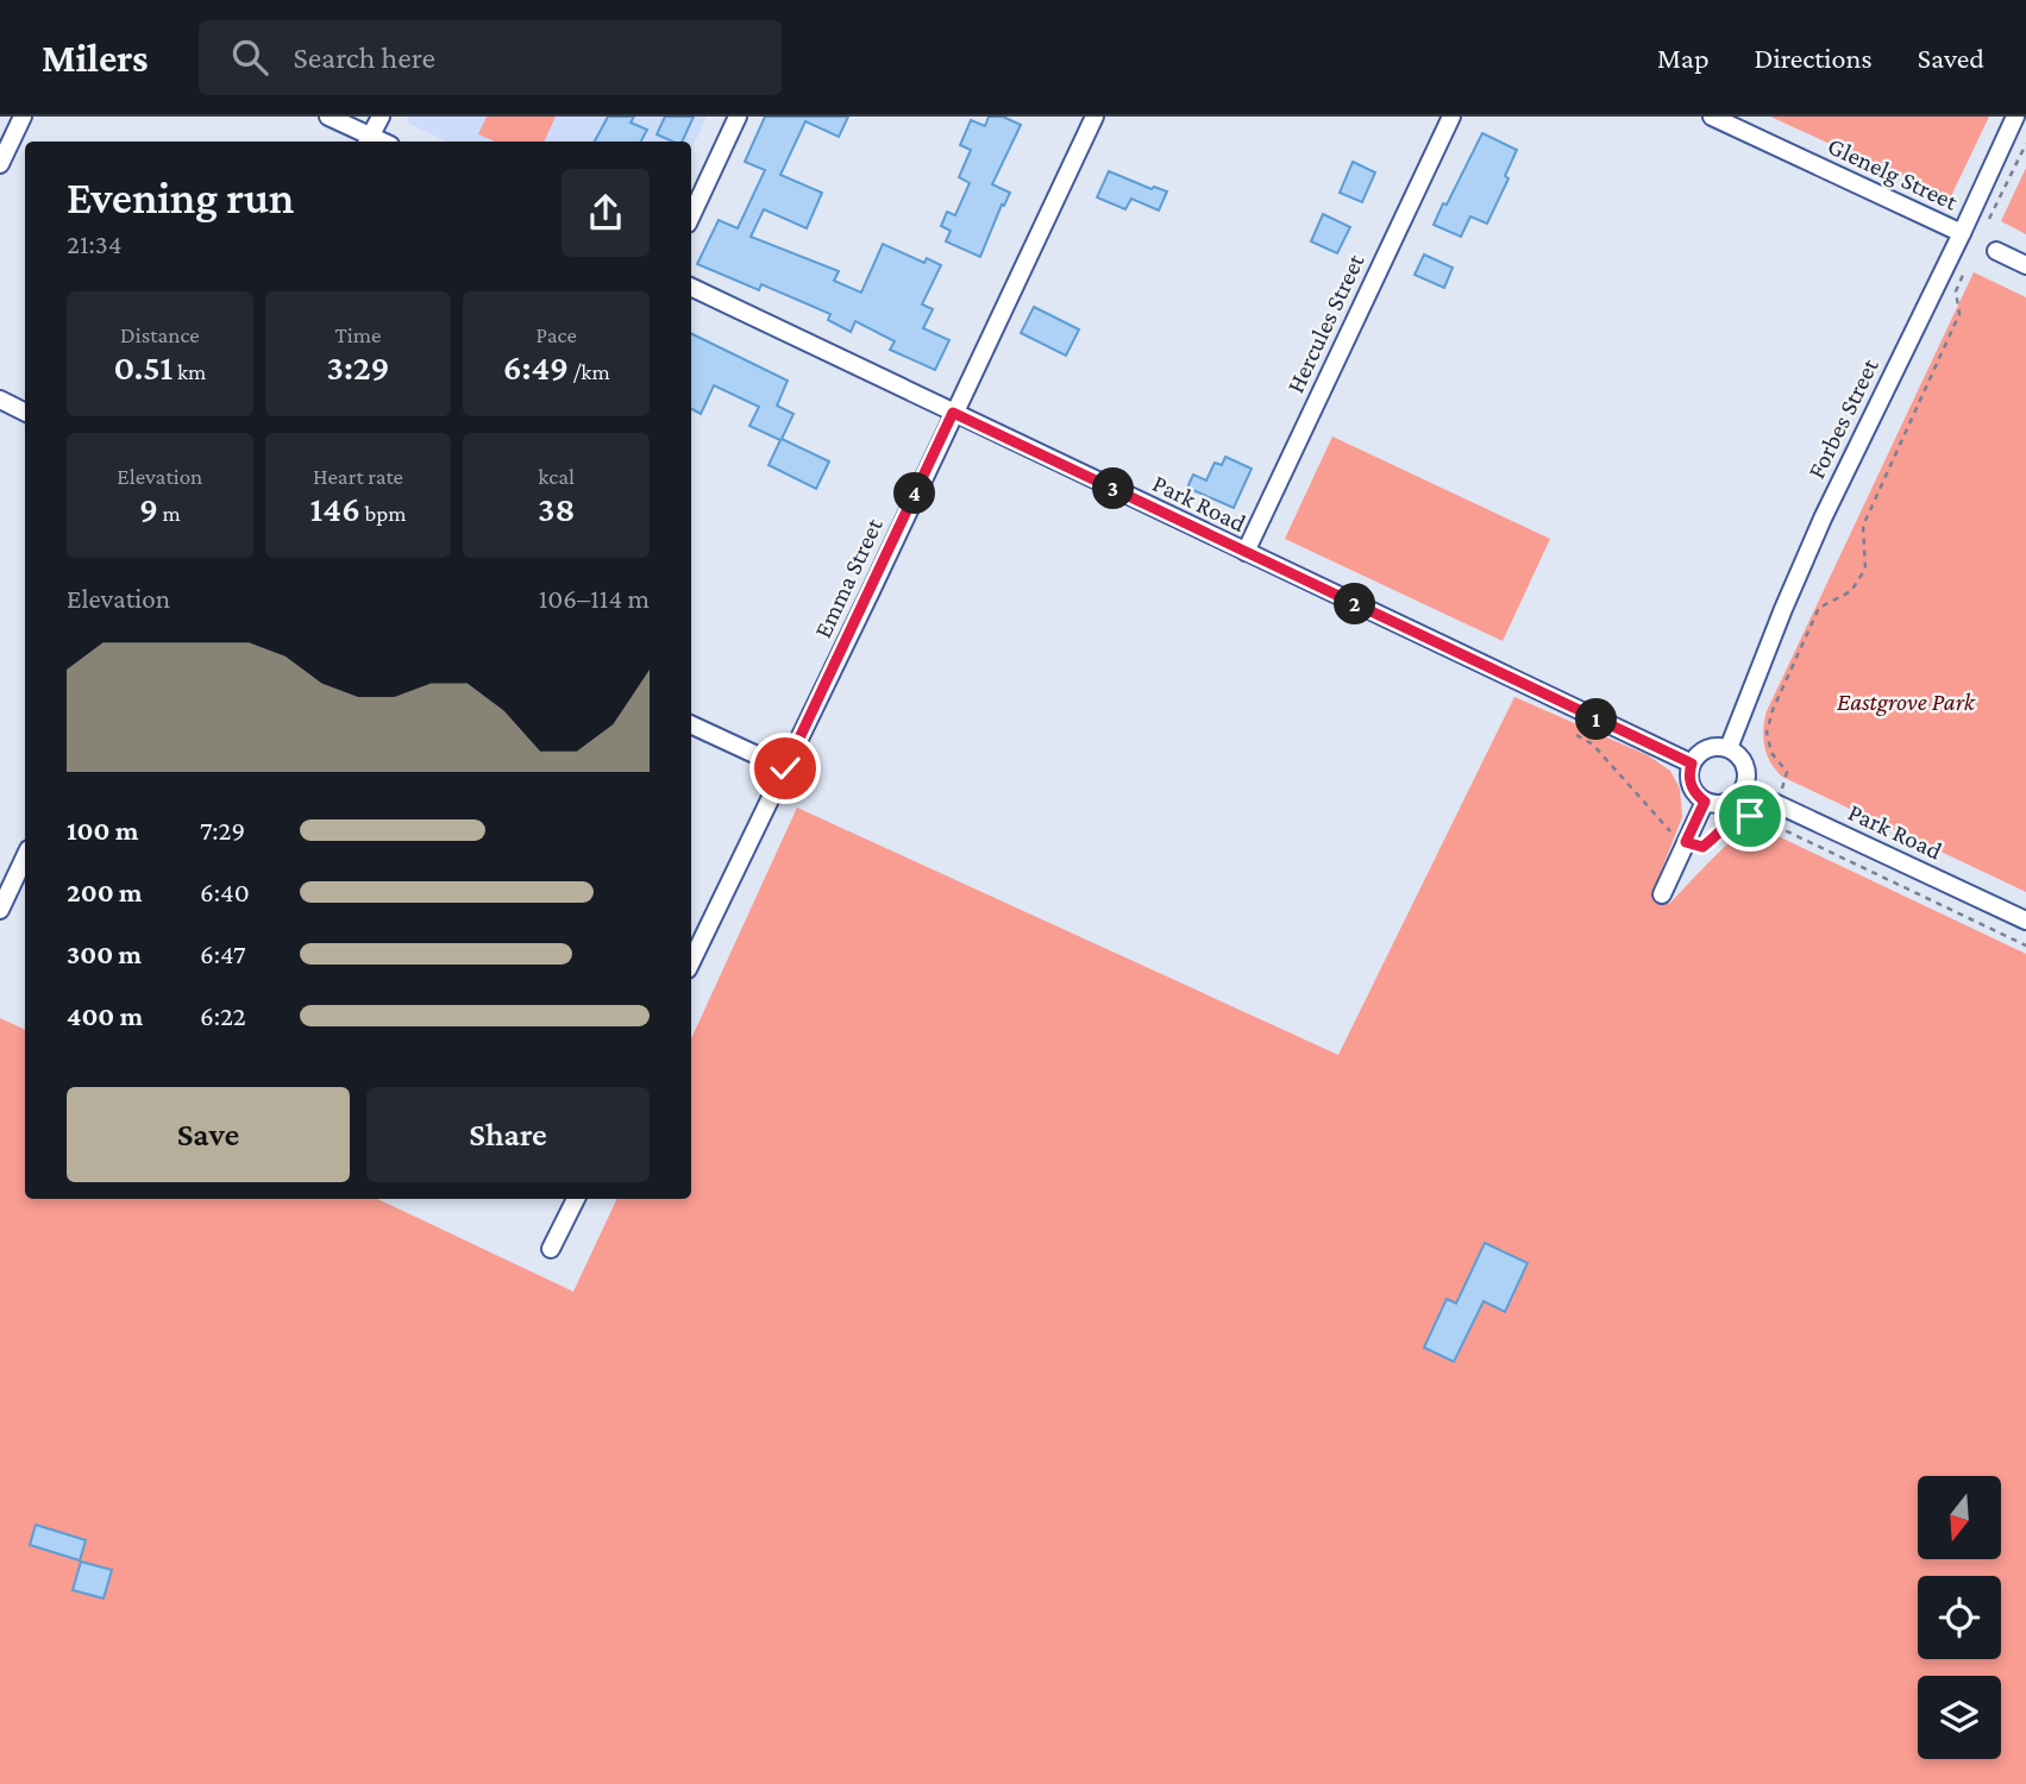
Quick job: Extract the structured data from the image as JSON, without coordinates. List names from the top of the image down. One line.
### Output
{"streets":{"street":["Glenelg Street","Hercules Street","Forbes Street","Park Road","Emma Street"]},"crossings":[["Glenelg Street","Forbes Street"],["Hercules Street","Park Road"],["Forbes Street","Park Road"],["Park Road","Emma Street"]],"parks":["Eastgrove Park"],"north":"bottom","page":{"header":"Milers","search":"Search here","nav":["Map","Directions","Saved"],"heading":["Evening run","21:34"],"stats":[["Distance","0.51 km"],["Time","3:29"],["Pace","6:49 /km"],["Elevation","9 m"],["Heart rate","146 bpm"],["kcal","38"]],"pins":["3","4","2","1"],"chart":["Elevation","106–114 m"],"list":[{"name":"100 m","note":"7:29"},{"name":"200 m","note":"6:40"},{"name":"300 m","note":"6:47"},{"name":"400 m","note":"6:22"}],"buttons":["Save","Share"]}}
